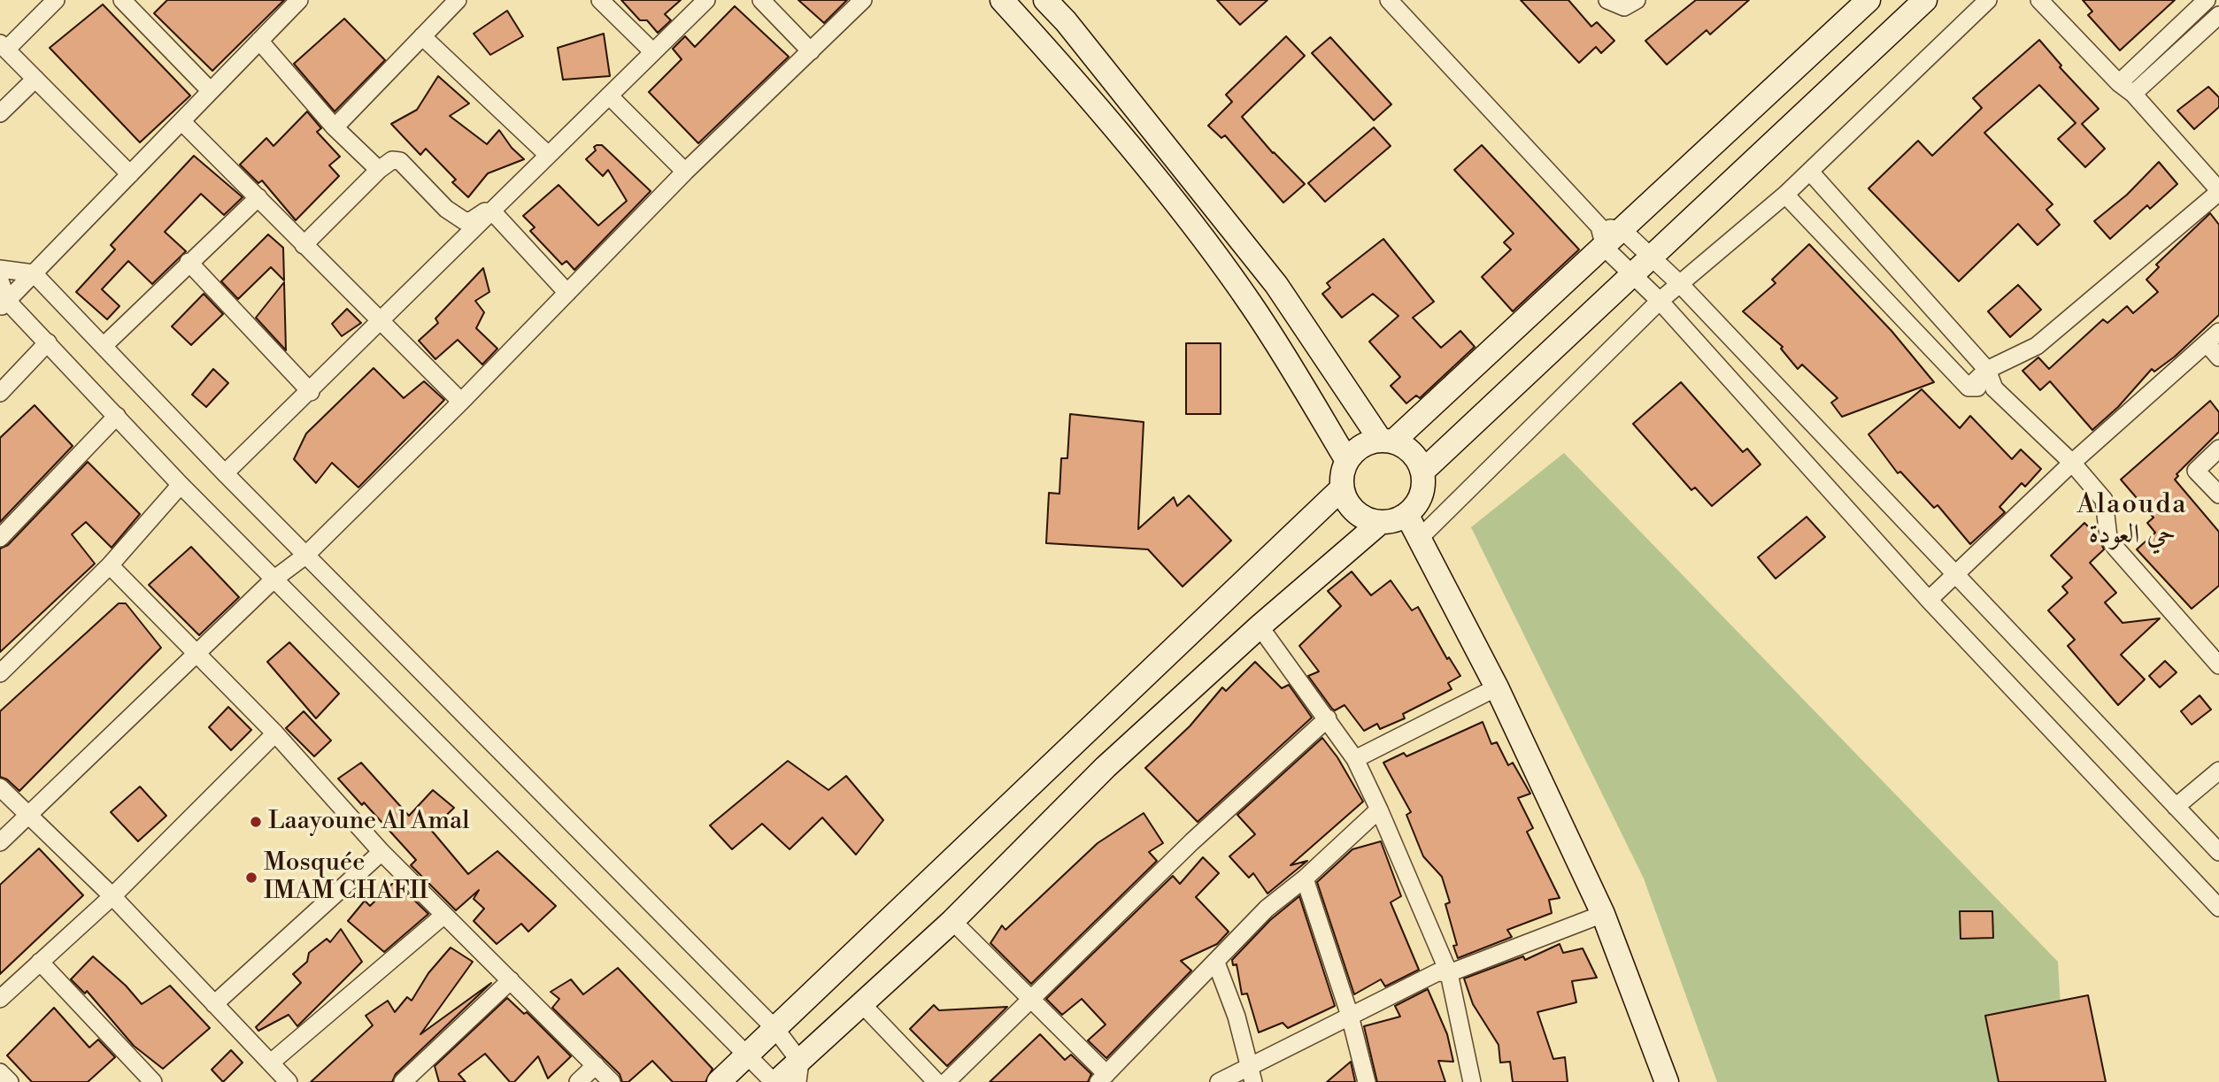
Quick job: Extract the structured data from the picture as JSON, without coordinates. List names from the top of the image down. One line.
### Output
{"districts":["Alaouda حي العودة"],"places":["Laayoune Al Amal","Mosquée IMAM CHAFII"]}
